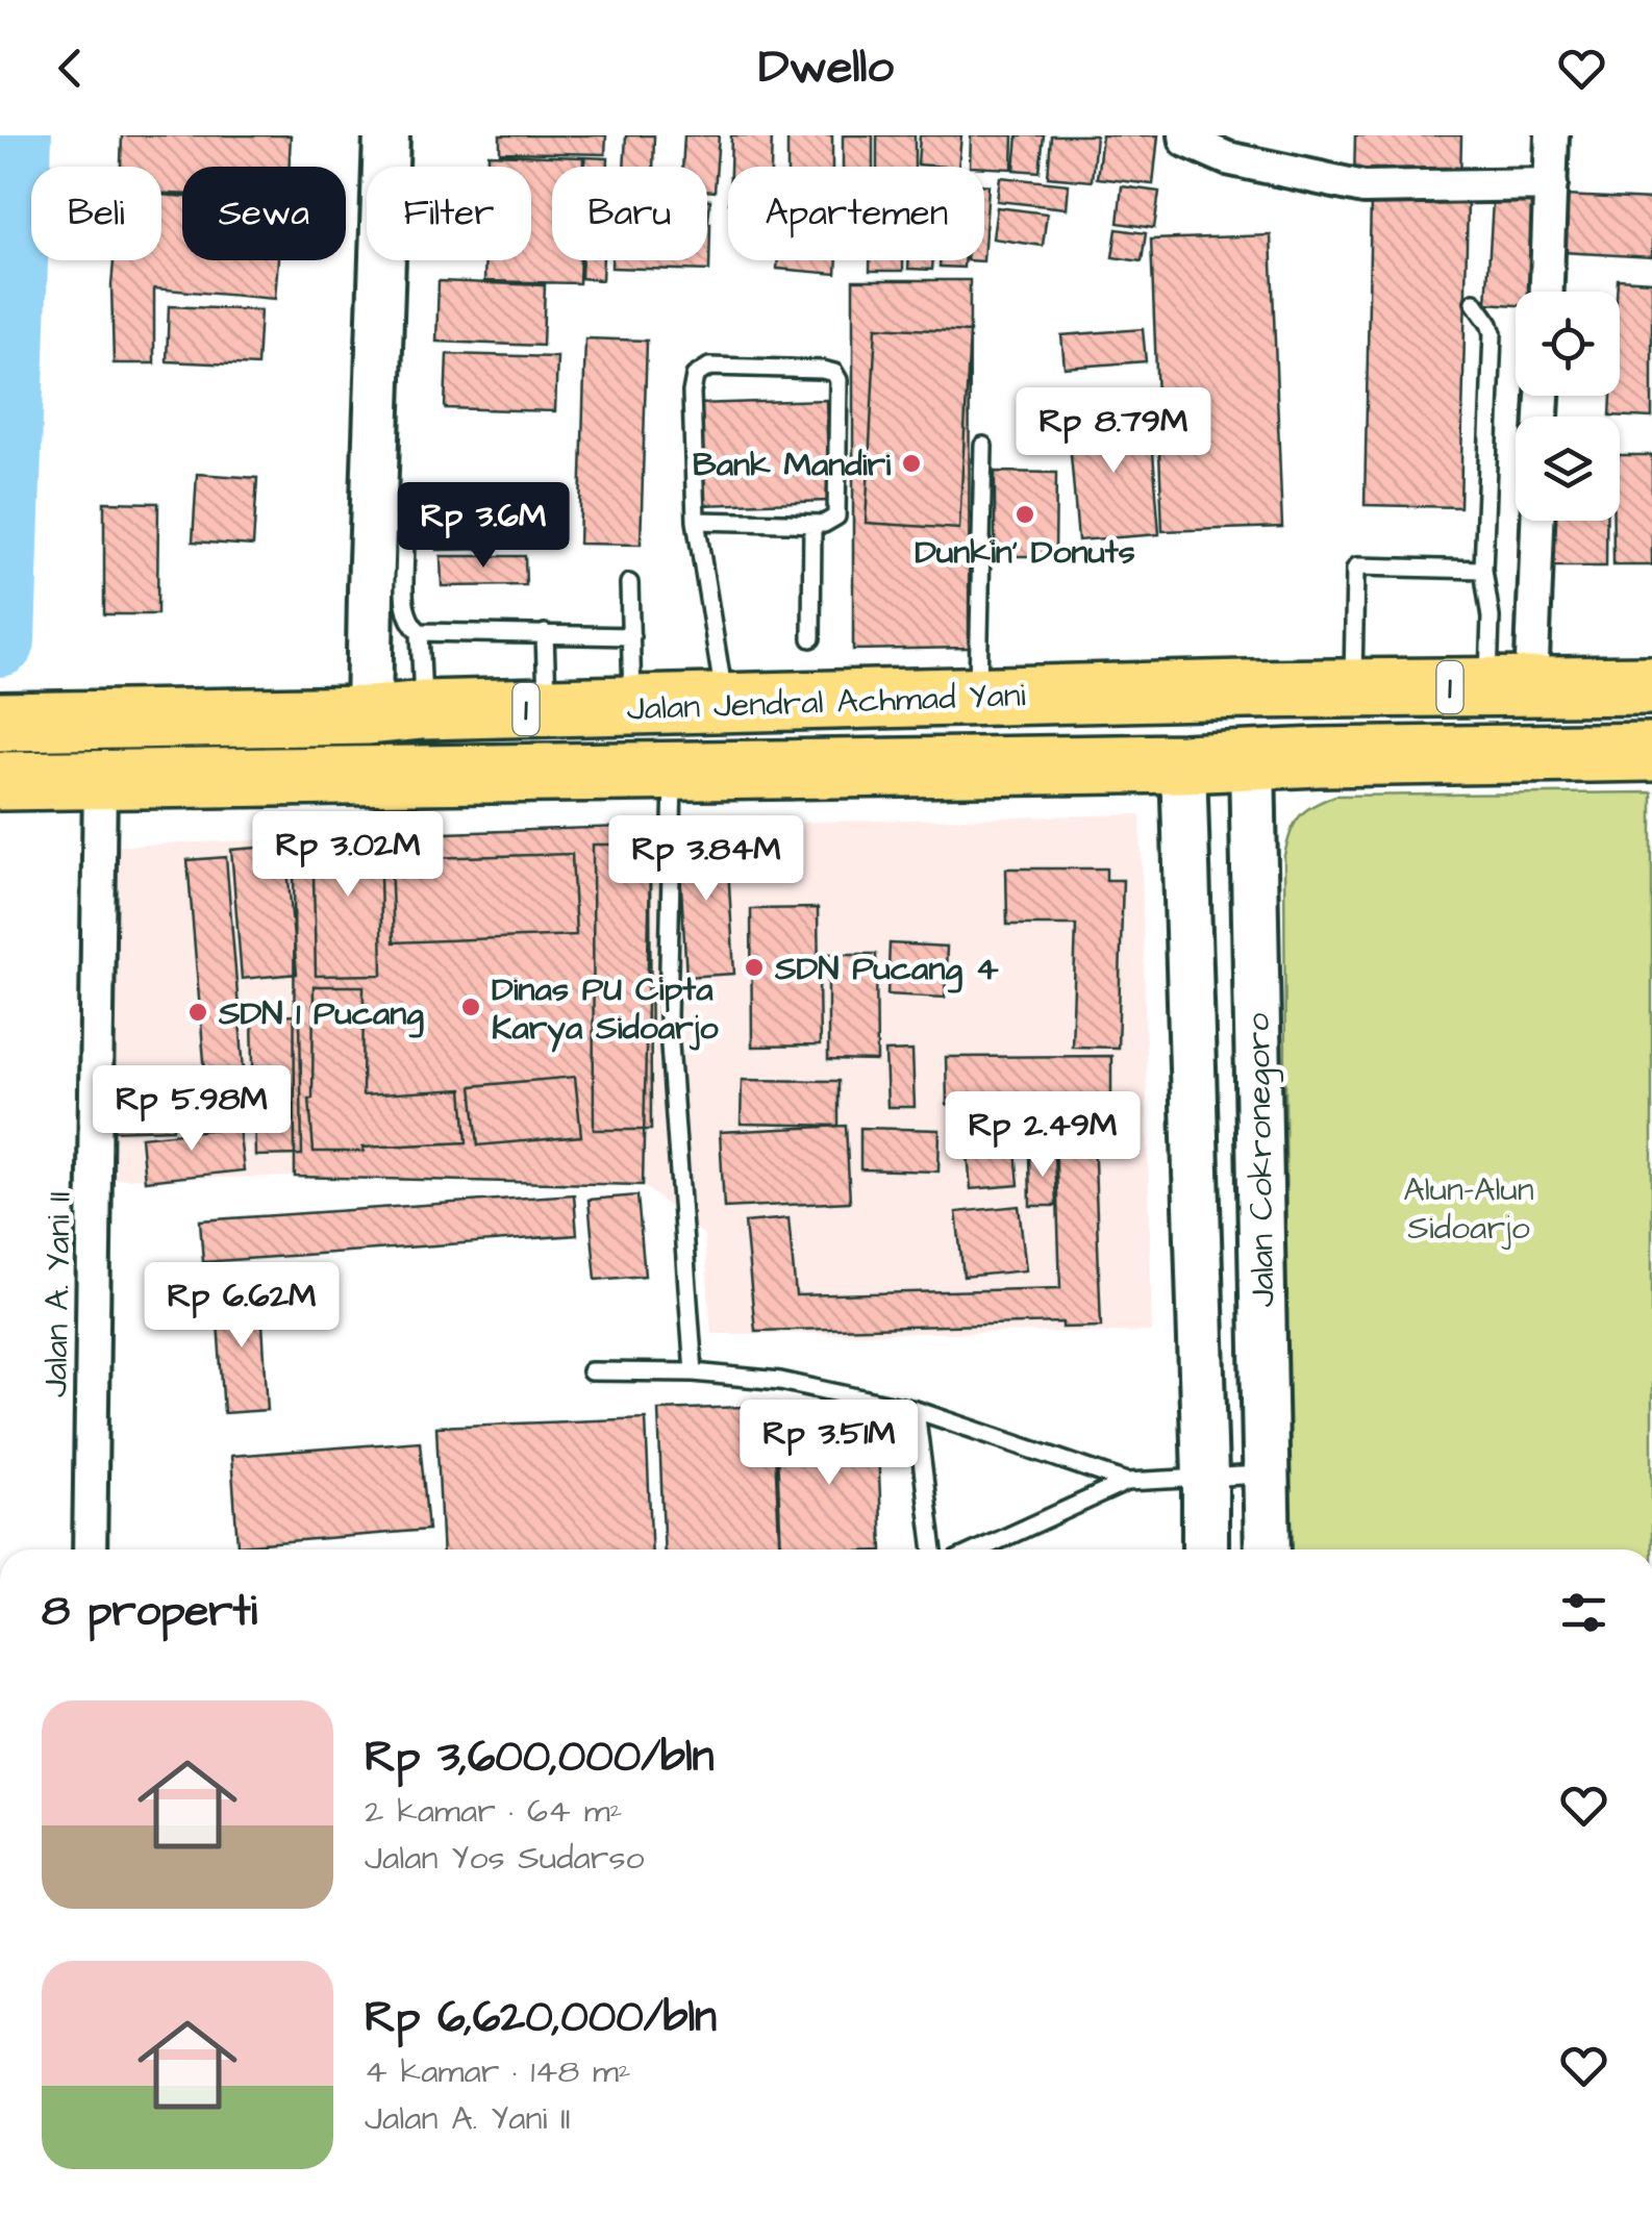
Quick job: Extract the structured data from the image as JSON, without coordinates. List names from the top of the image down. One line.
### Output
{"streets":{"highway":["1","Jalan Jendral Achmad Yani"],"street":["Jalan Cokronegoro","Jalan A. Yani II"]},"crossings":[["Jalan Jendral Achmad Yani","Jalan Cokronegoro"],["Jalan Jendral Achmad Yani","Jalan A. Yani II"]],"parks":["Alun-Alun Sidoarjo"],"places":["Bank Mandiri","Dunkin' Donuts","SDN Pucang 4","Dinas PU Cipta Karya Sidoarjo","SDN 1 Pucang"],"page":{"header":"Dwello","chip":["Beli","Sewa","Filter","Baru","Apartemen"],"price":["Rp 8.79M","Rp 3.6M","Rp 3.02M","Rp 3.84M","Rp 5.98M","Rp 2.49M","Rp 6.62M","Rp 3.51M"],"heading":"8 properti","list":[{"name":"Rp 3,600,000/bln","note":"2 kamar · 64 m² · Jalan Yos Sudarso"},{"name":"Rp 6,620,000/bln","note":"4 kamar · 148 m² · Jalan A. Yani II"}]}}
